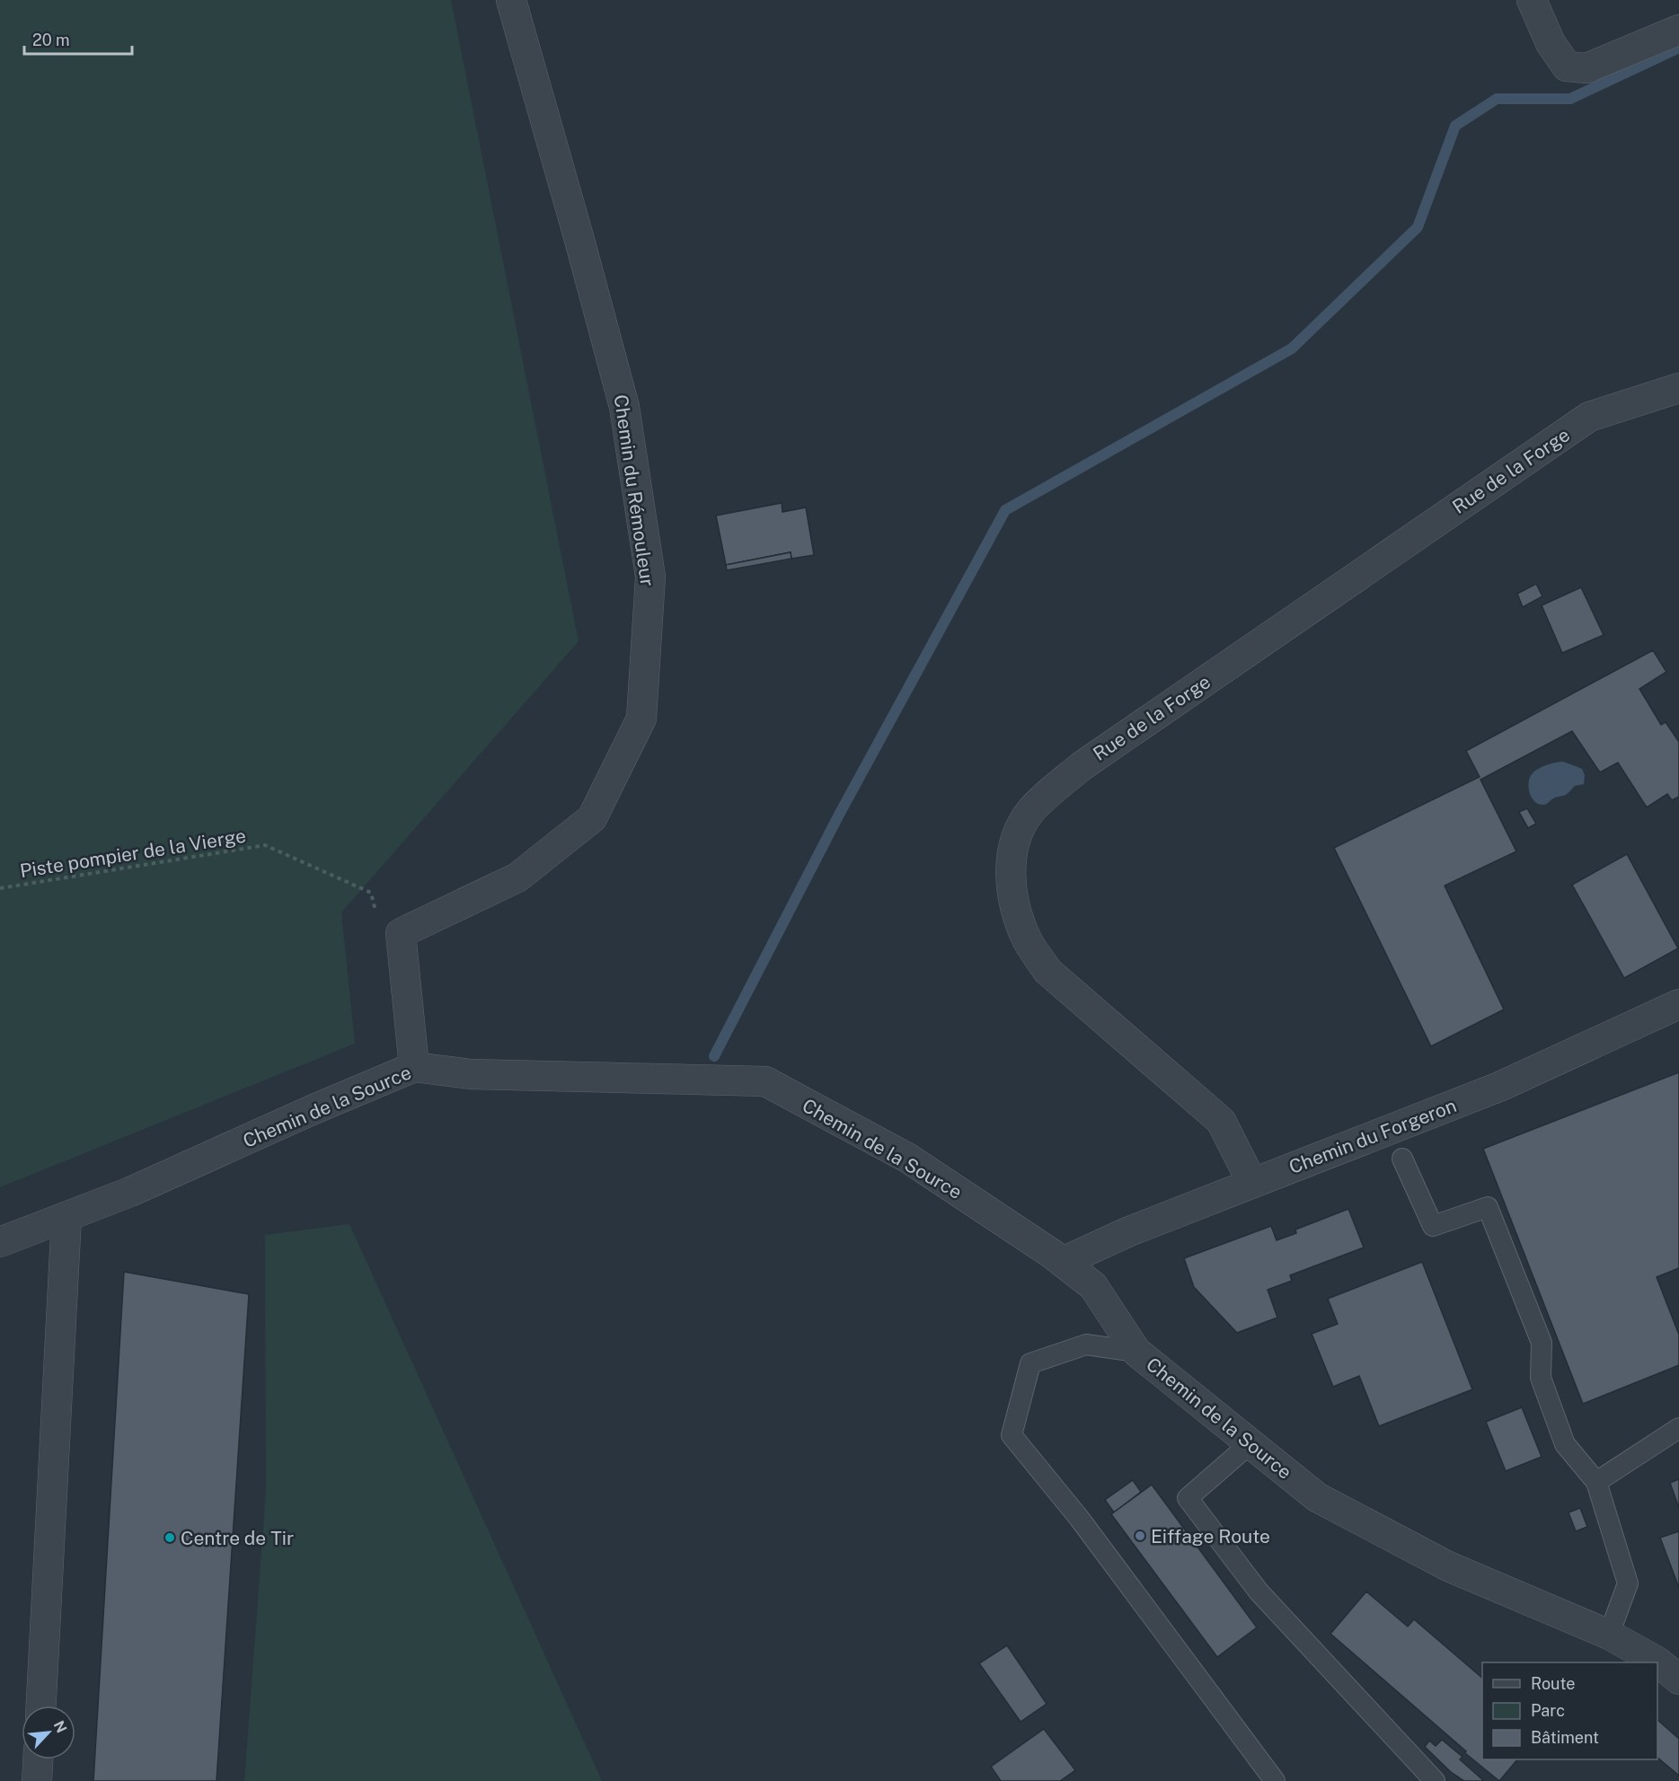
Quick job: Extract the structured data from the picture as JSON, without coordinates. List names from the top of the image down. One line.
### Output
{"streets":{"street":["Rue de la Forge","Chemin du Rémouleur","Chemin de la Source","Chemin du Forgeron"],"path":["Piste pompier de la Vierge"]},"crossings":[["Rue de la Forge","Chemin du Forgeron"],["Chemin du Rémouleur","Chemin de la Source"],["Chemin de la Source","Chemin du Forgeron"]],"places":["Eiffage Route","Centre de Tir"],"legend":["Route","Parc","Bâtiment"],"scale_bar":"20 m","north":"top right"}
